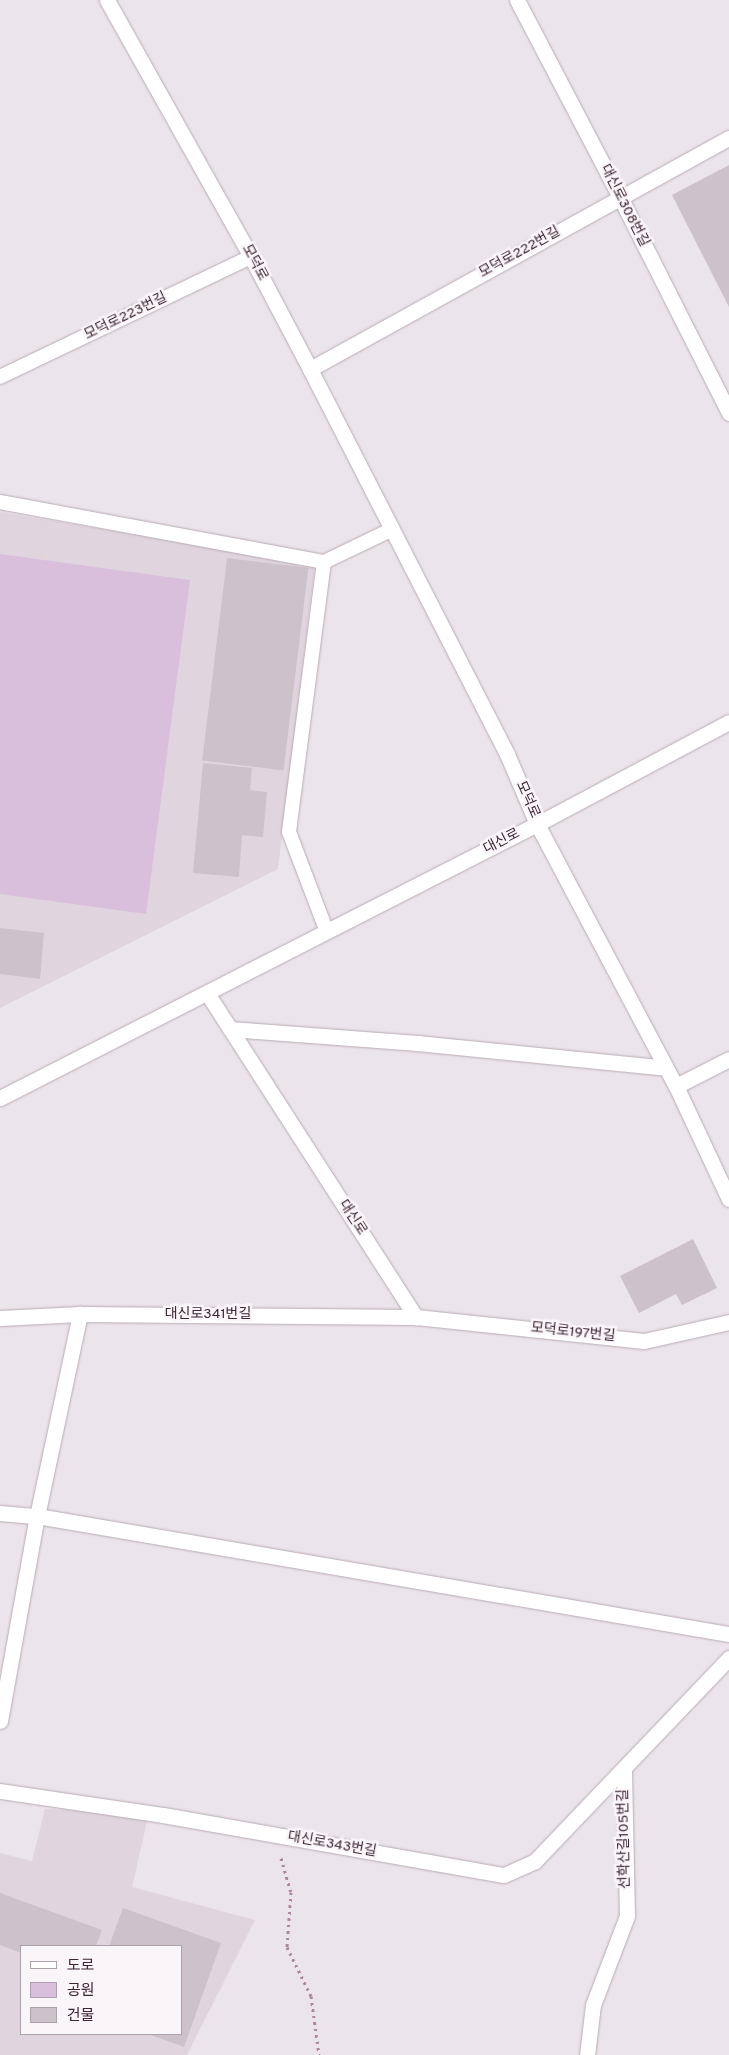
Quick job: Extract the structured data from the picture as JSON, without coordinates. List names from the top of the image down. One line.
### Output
{"streets":{"street":["대신로308번길","모덕로222번길","모덕로","대신로","대신로341번길","모덕로197번길","선학산길105번길","대신로343번길"],"lane":["모덕로223번길"]},"crossings":[["대신로308번길","모덕로222번길"],["모덕로222번길","모덕로"],["모덕로","모덕로223번길"],["모덕로","대신로"],["대신로","대신로341번길"],["대신로","모덕로197번길"],["대신로341번길","모덕로197번길"],["선학산길105번길","대신로343번길"]],"legend":["도로","공원","건물"]}
